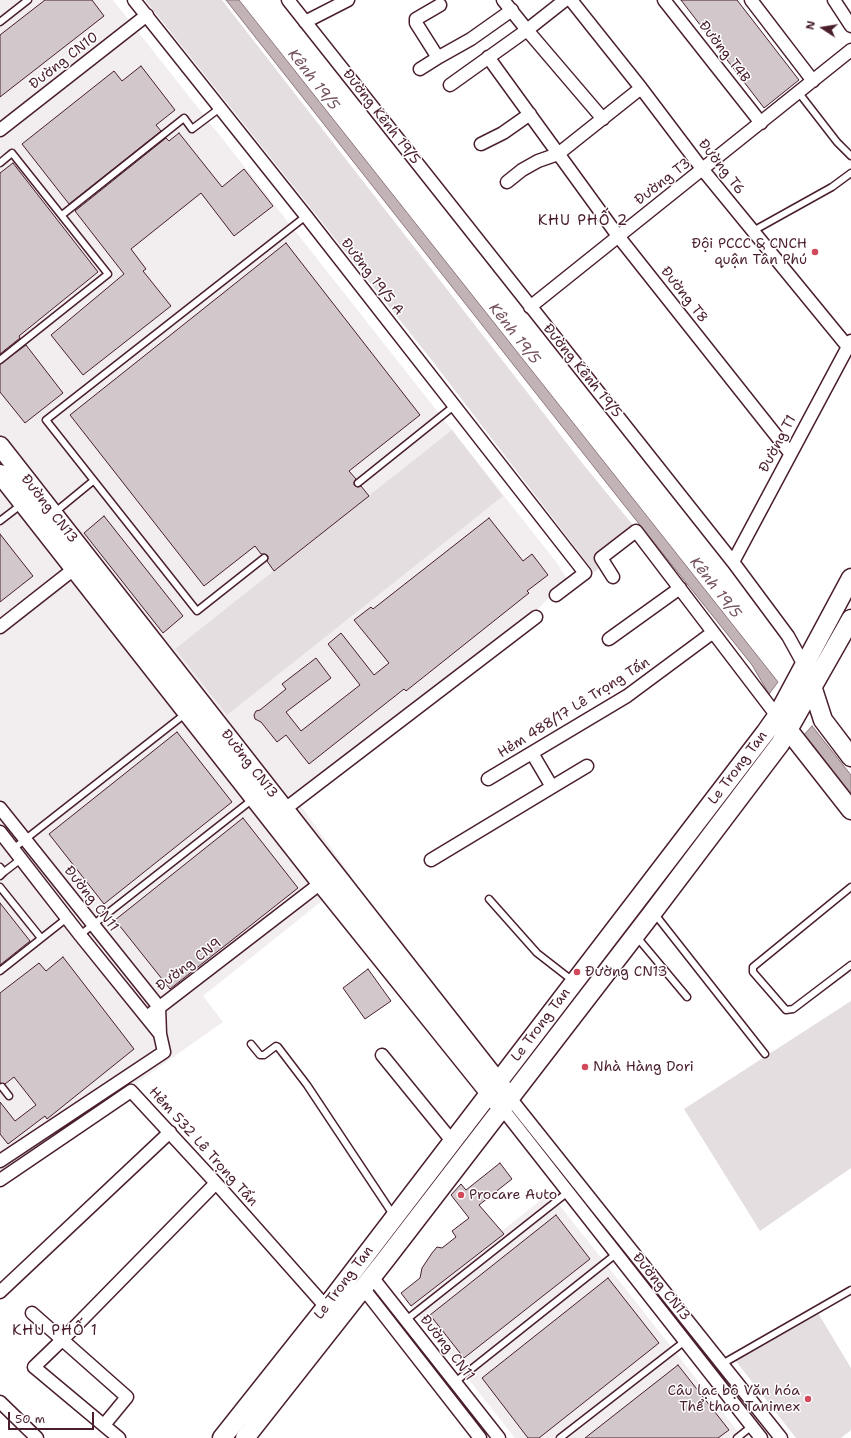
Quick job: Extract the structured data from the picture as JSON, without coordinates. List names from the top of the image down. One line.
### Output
{"streets":{"main road":["Đường Kênh 19/5","Đường CN13","Le Trong Tan"],"street":["Đường T4B","Đường CN10","Đường T6","Đường T3","Đường 19/5 A","Đường T8","Đường T1","Hẻm 488/17 Lê Trọng Tấn","Đường CN11","Đường CN9","Hẻm 532 Lê Trọng Tấn"]},"crossings":[["Đường T4B","Đường T3"],["Đường CN10","Đường 19/5 A"],["Đường Kênh 19/5","Đường T3"],["Đường Kênh 19/5","Đường T1"],["Đường Kênh 19/5","Le Trong Tan"],["Đường T6","Đường T3"],["Đường T6","Đường T1"],["Đường T3","Đường T8"],["Đường T8","Đường T1"],["Đường CN13","Le Trong Tan"],["Đường CN13","Đường CN9"],["Le Trong Tan","Đường CN11"],["Le Trong Tan","Hẻm 532 Lê Trọng Tấn"],["Đường CN11","Đường CN9"]],"districts":["KHU PHỐ 2","KHU PHỐ 1"],"water":["Kênh 19/5"],"places":["Đội PCCC & CNCH quận Tân Phú","Đường CN13","Nhà Hàng Dori","Procare Auto","Câu lạc bộ Văn hóa Thể thao Tanimex"],"scale_bar":"50 m","north":"left"}
